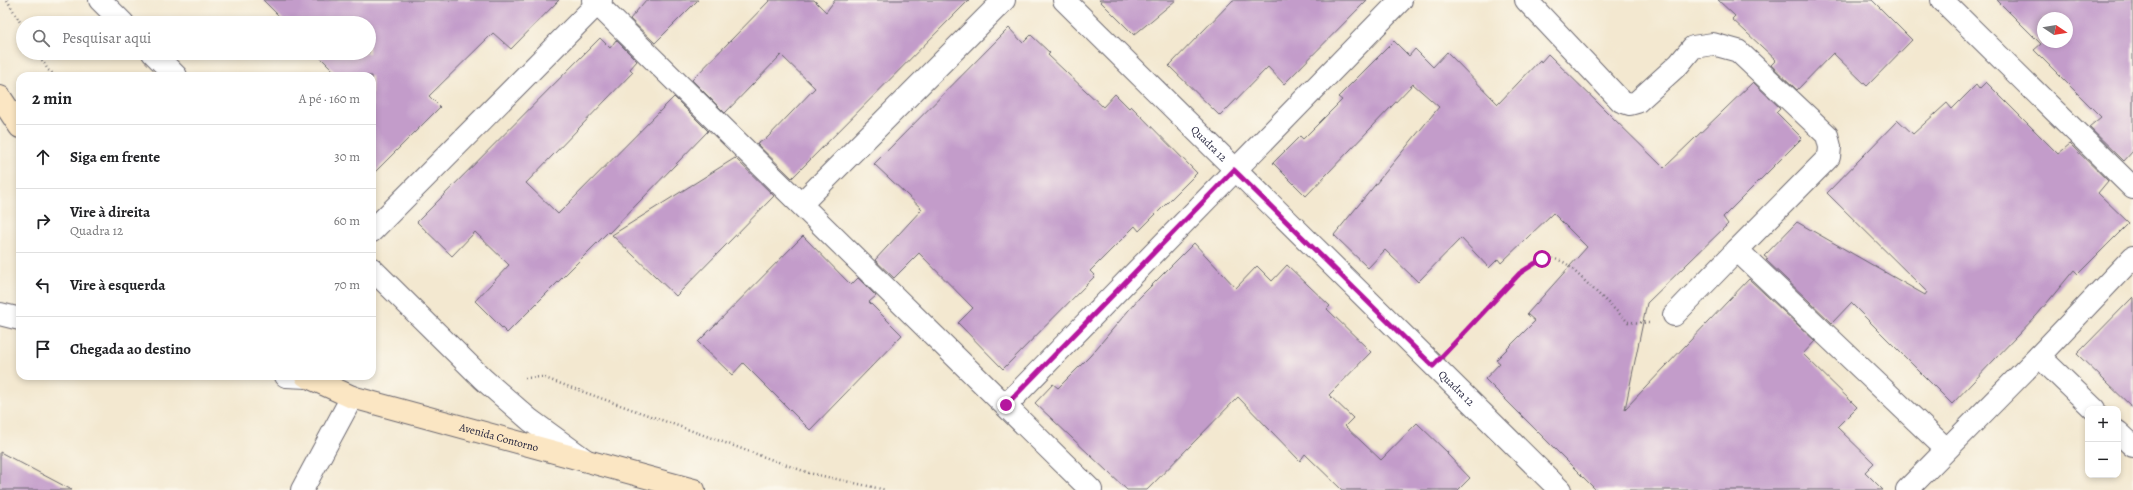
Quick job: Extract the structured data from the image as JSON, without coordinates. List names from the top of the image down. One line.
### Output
{"streets":{"street":["Quadra 12","Avenida Contorno"]},"north":"right","page":{"search":"Pesquisar aqui","heading":["2 min","A pé · 160 m"],"list":[["Siga em frente","30 m"],["Vire à direita","Quadra 12","60 m"],["Vire à esquerda","70 m"],"Chegada ao destino"],"map_buttons":["+","−"]}}
